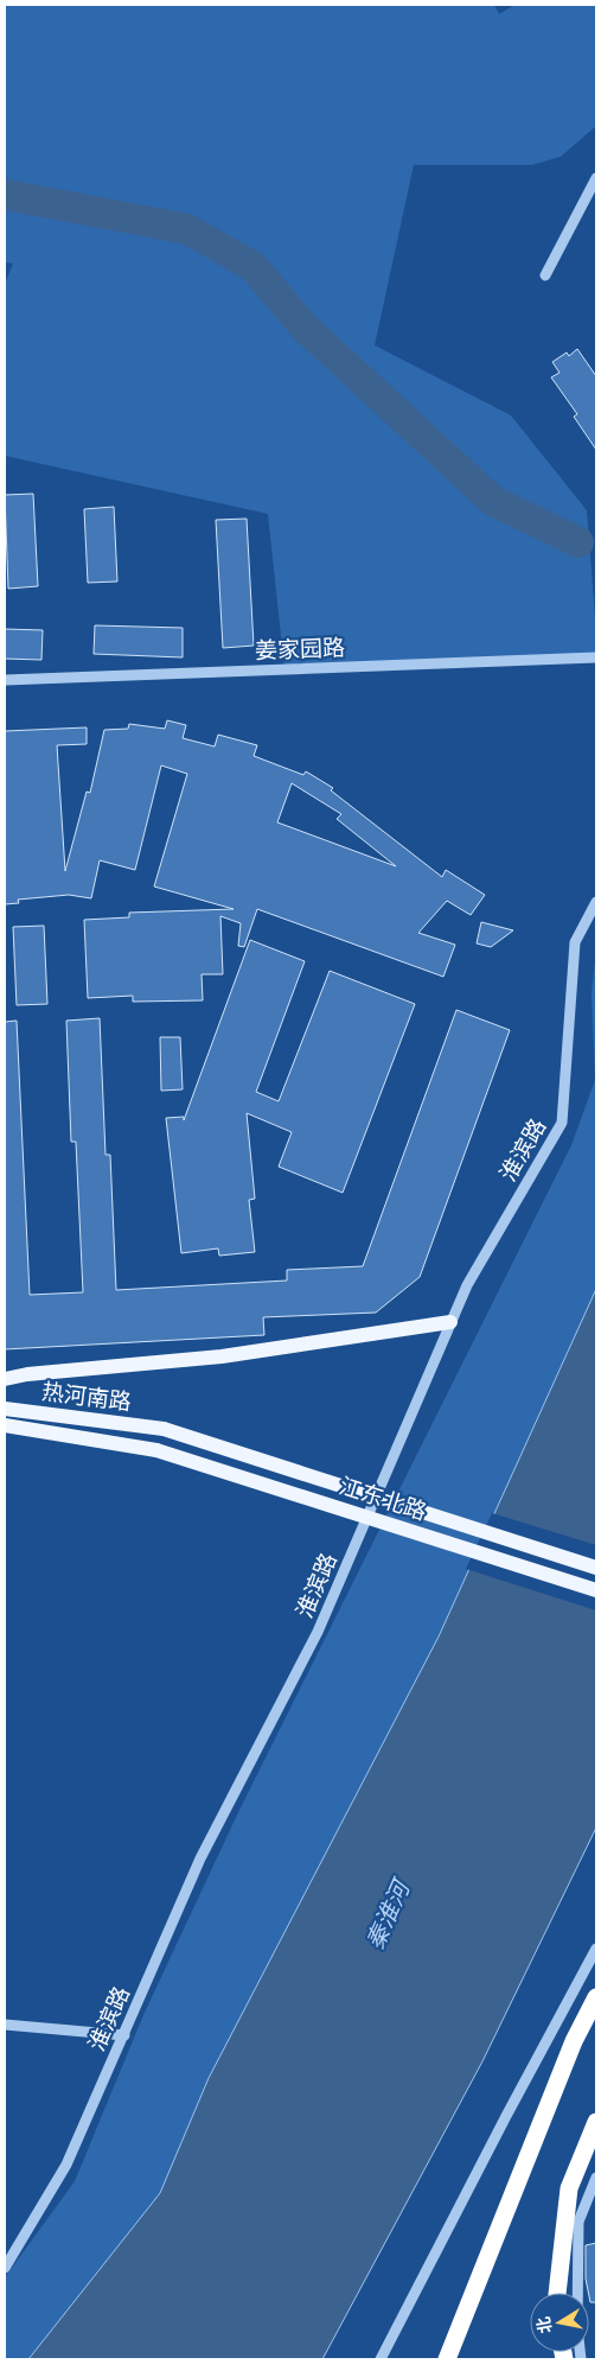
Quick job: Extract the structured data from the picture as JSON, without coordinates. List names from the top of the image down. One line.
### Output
{"streets":{"main road":["热河南路","江东北路"],"street":["姜家园路","淮滨路"]},"crossings":[["热河南路","江东北路"]],"water":["秦淮河"],"north":"left"}
